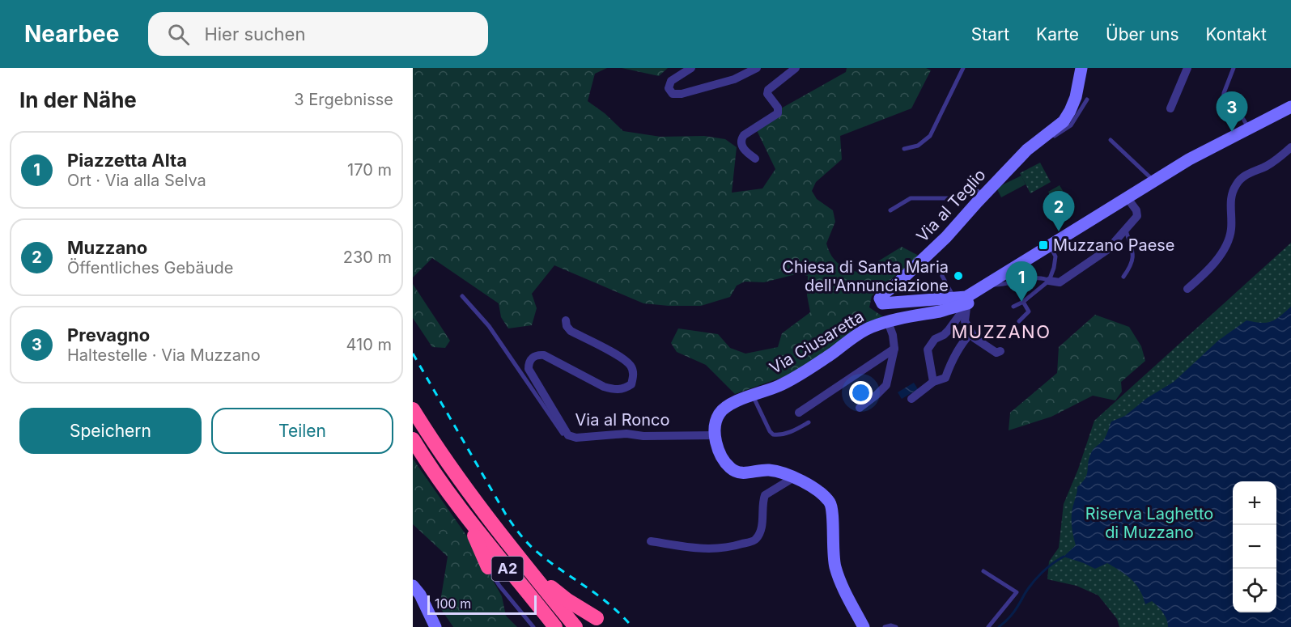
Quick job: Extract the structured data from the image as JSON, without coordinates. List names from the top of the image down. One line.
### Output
{"streets":{"highway":["A2"],"street":["Via al Teglio","Via Ciusaretta","Via al Ronco"]},"crossings":[["Via al Teglio","Via Ciusaretta"],["Via Ciusaretta","Via al Ronco"]],"districts":["MUZZANO"],"parks":["Riserva Laghetto di Muzzano"],"places":{"transit":["Muzzano Paese"],"other":["Chiesa di Santa Maria dell'Annunciazione"]},"scale_bar":"100 m","page":{"header":"Nearbee","search":"Hier suchen","nav":["Start","Karte","Über uns","Kontakt"],"heading":["In der Nähe","3 Ergebnisse"],"pins":["3","2","1"],"list":[{"mark":"1","name":"Piazzetta Alta","note":"Ort · Via alla Selva","value":"170 m"},{"mark":"2","name":"Muzzano","note":"Öffentliches Gebäude","value":"230 m"},{"mark":"3","name":"Prevagno","note":"Haltestelle · Via Muzzano","value":"410 m"}],"buttons":["Speichern","Teilen"],"map_buttons":["+","−"],"scale":"100 m"}}
